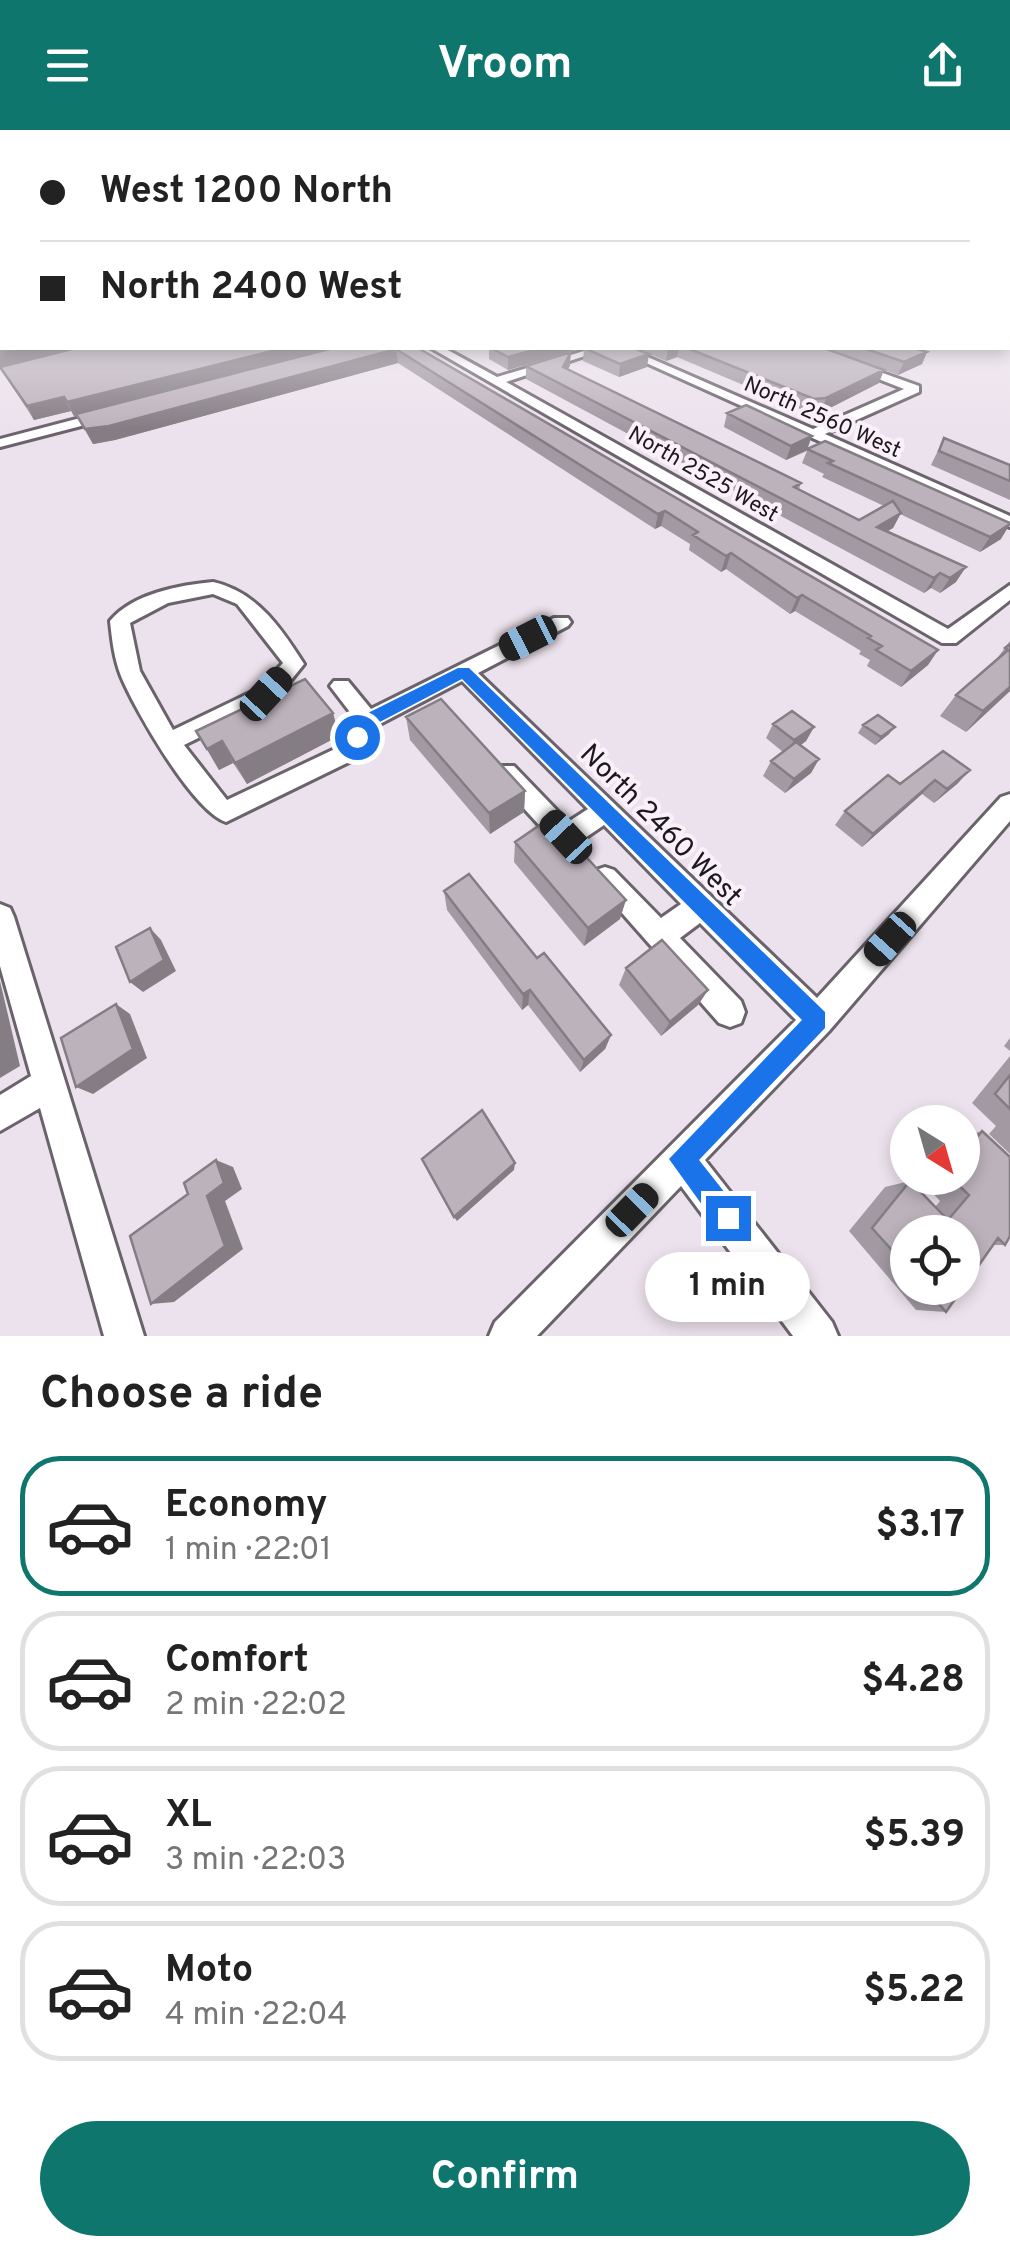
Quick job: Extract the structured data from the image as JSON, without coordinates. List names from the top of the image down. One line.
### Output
{"streets":{"street":["North 2560 West","North 2525 West","North 2460 West"]},"north":"bottom right","page":{"header":"Vroom","banner":["West 1200 North","North 2400 West"],"bubble":"1 min","heading":"Choose a ride","list":[{"name":"Economy","note":"1 min · 22:01","value":"$3.17"},{"name":"Comfort","note":"2 min · 22:02","value":"$4.28"},{"name":"XL","note":"3 min · 22:03","value":"$5.39"},{"name":"Moto","note":"4 min · 22:04","value":"$5.22"}],"buttons":"Confirm"}}
